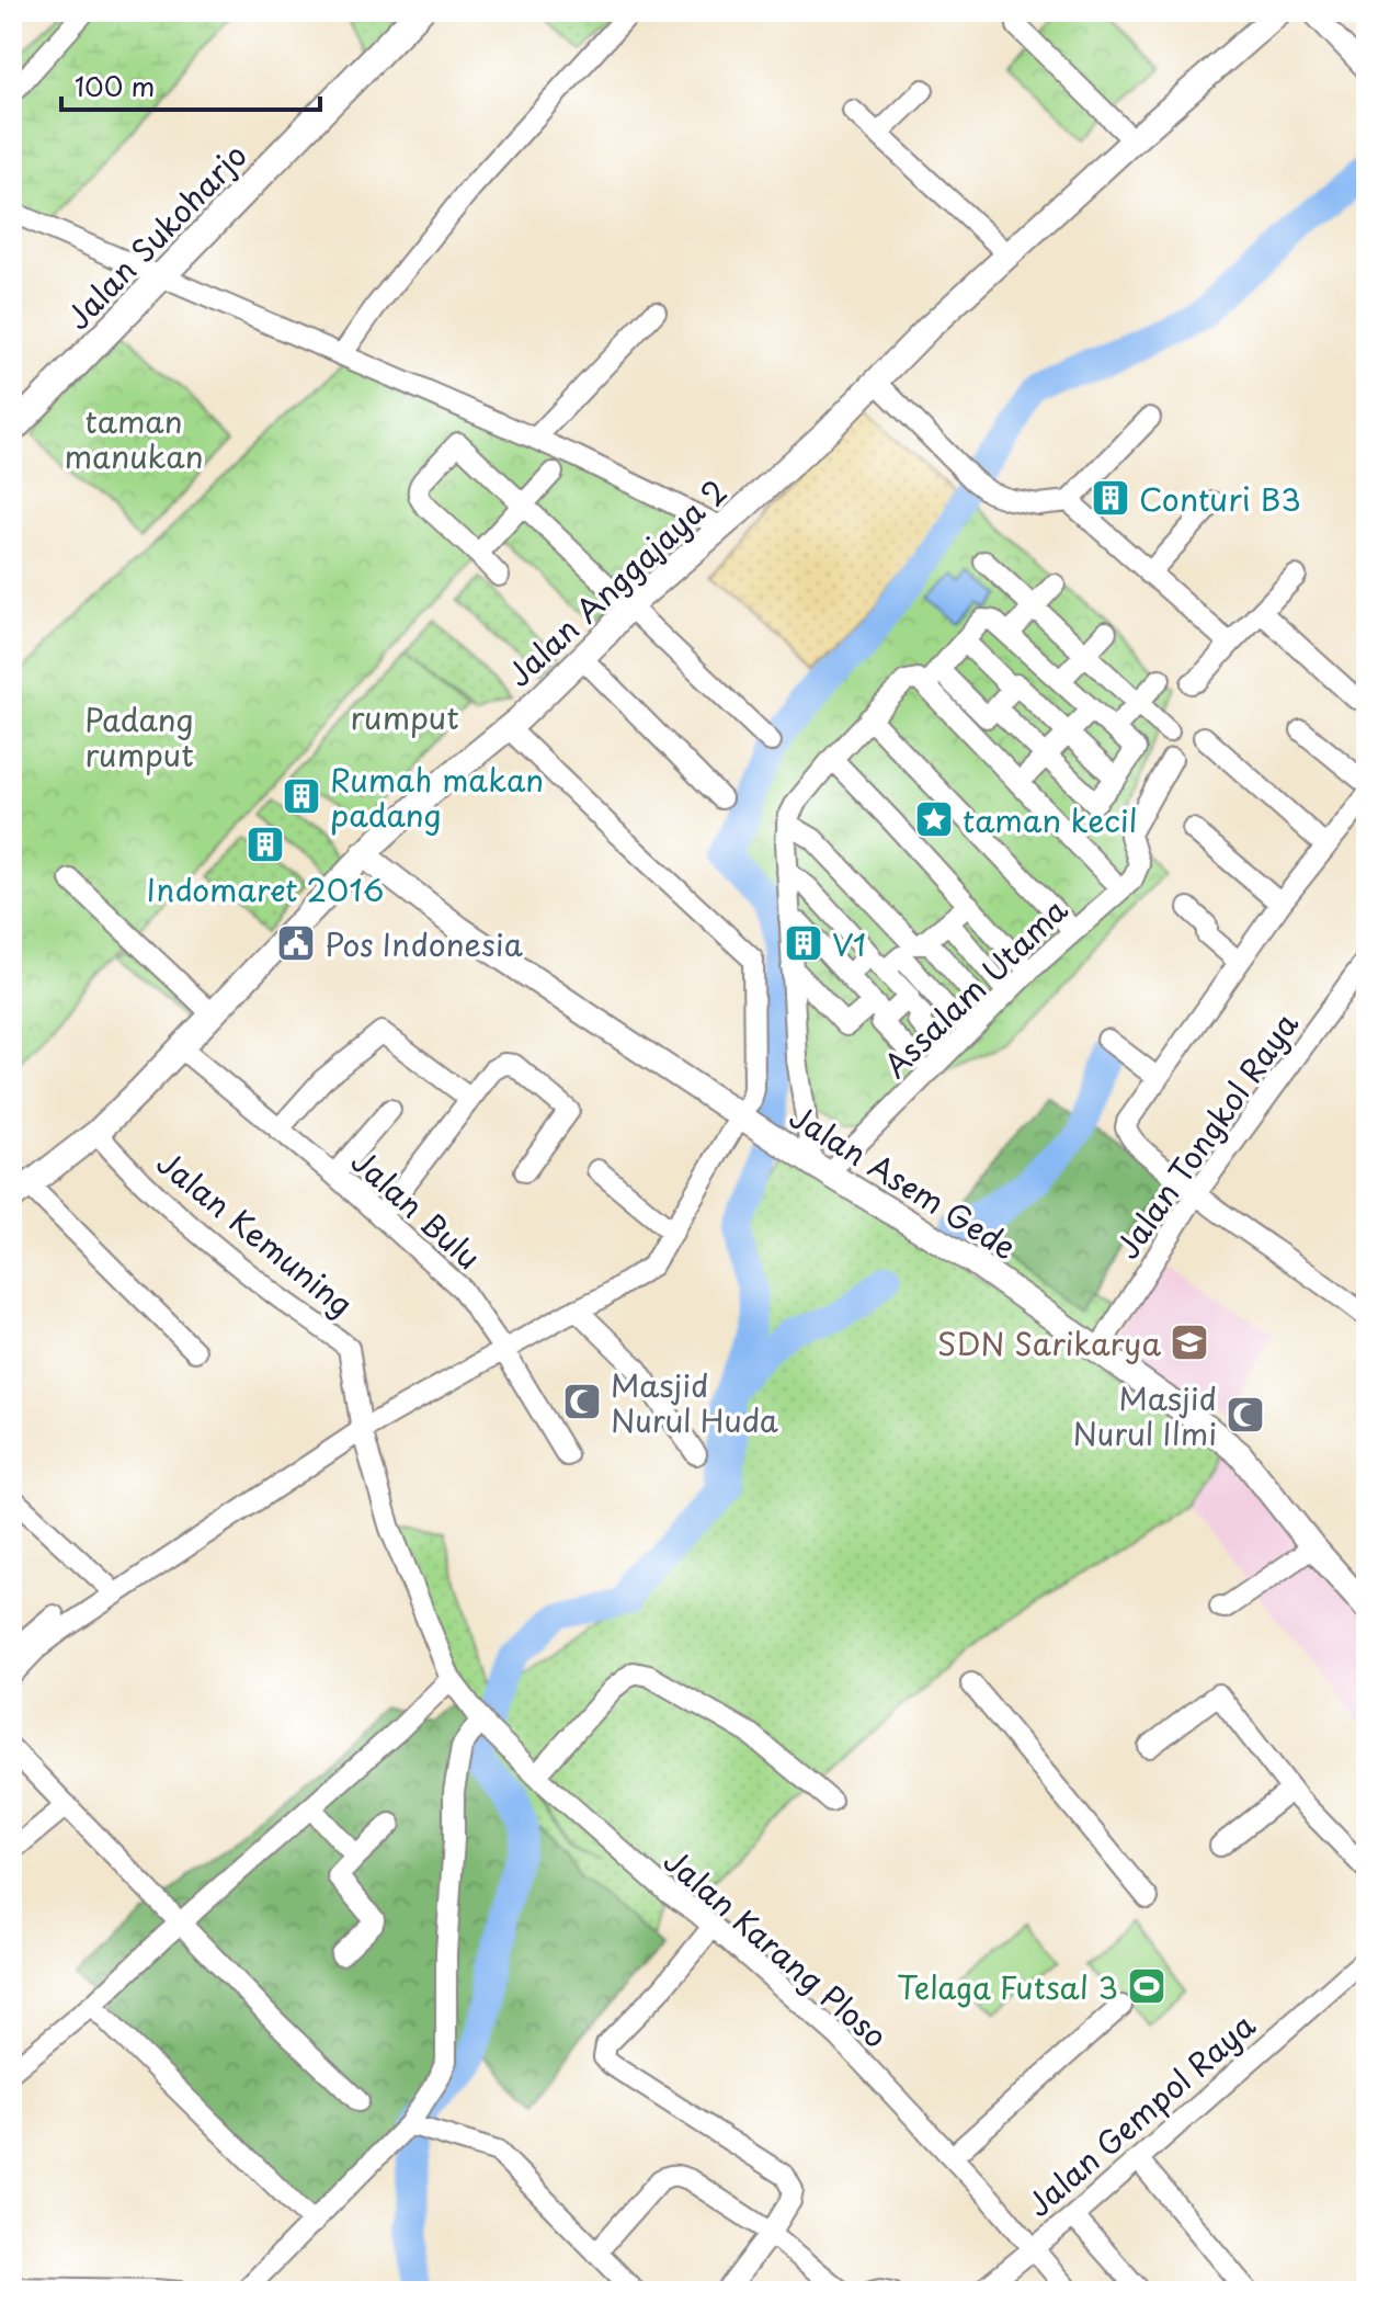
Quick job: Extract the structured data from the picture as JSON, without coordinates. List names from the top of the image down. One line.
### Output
{"streets":{"main road":["Jalan Sukoharjo"],"street":["Jalan Anggajaya 2","Assalam Utama","Jalan Tongkol Raya","Jalan Asem Gede","Jalan Bulu","Jalan Kemuning","Jalan Karang Ploso","Jalan Gempol Raya"]},"crossings":[["Jalan Anggajaya 2","Jalan Asem Gede"],["Jalan Anggajaya 2","Jalan Bulu"],["Jalan Anggajaya 2","Jalan Kemuning"],["Assalam Utama","Jalan Asem Gede"],["Jalan Tongkol Raya","Jalan Asem Gede"],["Jalan Kemuning","Jalan Karang Ploso"],["Jalan Karang Ploso","Jalan Gempol Raya"]],"parks":["taman manukan","rumput","Padang rumput"],"places":{"building":["Conturi B3","Rumah makan padang","Indomaret 2016","V1"],"place":["taman kecil"],"public building":["Pos Indonesia"],"school or university":["SDN Sarikarya"],"mosque":["Masjid Nurul Huda","Masjid Nurul Ilmi"],"sports":["Telaga Futsal 3"]},"scale_bar":"100 m"}
